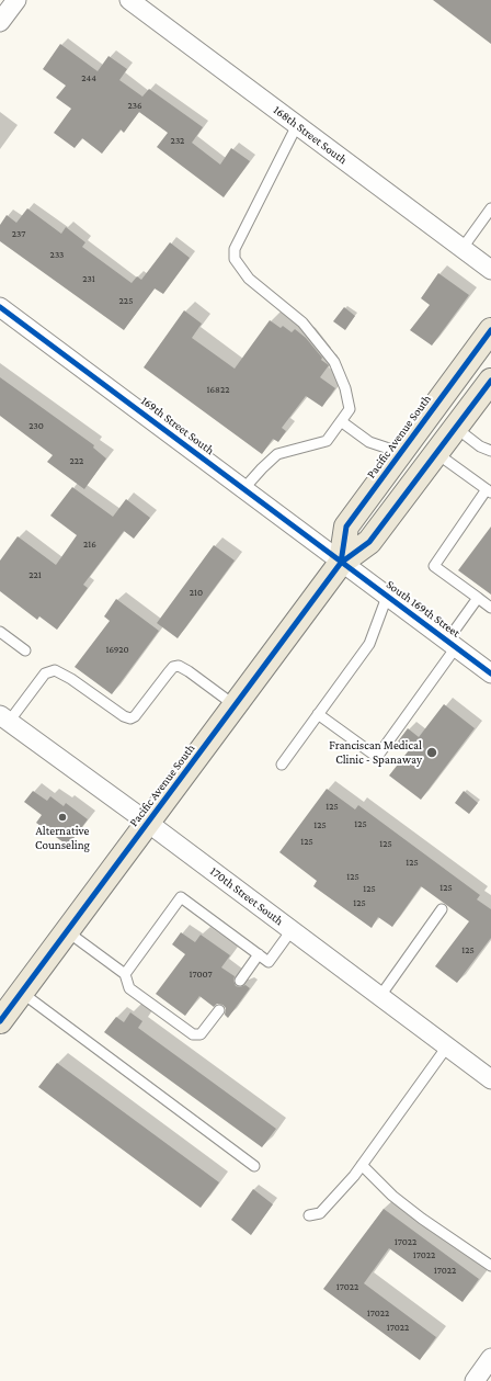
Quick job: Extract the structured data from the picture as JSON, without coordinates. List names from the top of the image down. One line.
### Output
{"streets":{"main road":["Pacific Avenue South"],"street":["168th Street South","169th Street South","South 169th Street","170th Street South"]},"crossings":[["169th Street South","Pacific Avenue South"],["169th Street South","South 169th Street"],["Pacific Avenue South","South 169th Street"],["Pacific Avenue South","170th Street South"]],"places":["Franciscan Medical Clinic - Spanaway","Alternative Counseling"],"house_numbers":["244","236","232","237","233","231","225","16822","230","222","216","221","210","16920","125","125","125","125","125","125","125","125","125","125","125","17007","17022","17022","17022","17022","17022","17022"]}
